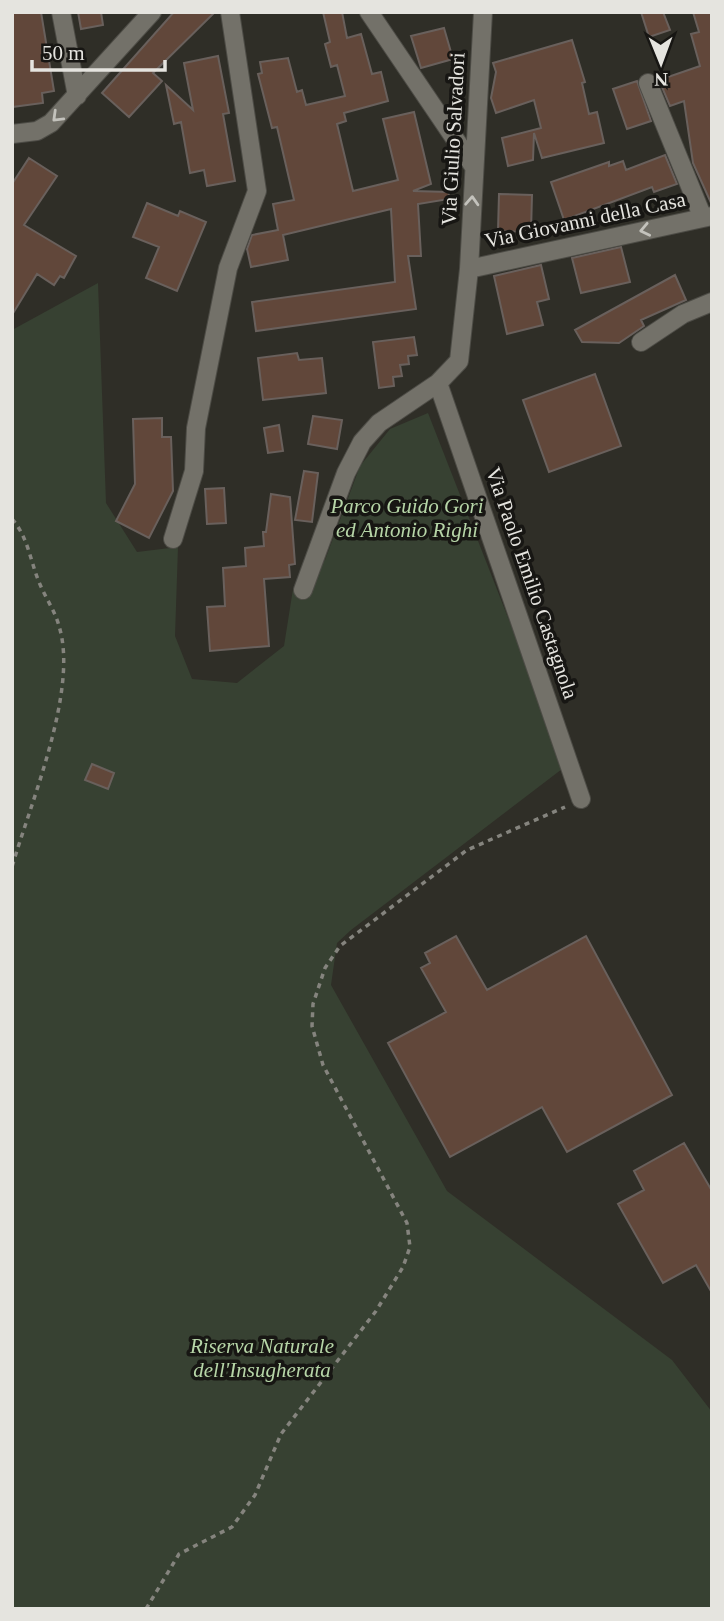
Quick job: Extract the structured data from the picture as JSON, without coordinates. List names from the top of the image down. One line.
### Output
{"streets":{"street":["Via Giulio Salvadori","Via Giovanni della Casa","Via Paolo Emilio Castagnola"]},"crossings":[["Via Giulio Salvadori","Via Giovanni della Casa"]],"one_way":["Via Giulio Salvadori"],"parks":["Parco Guido Gori ed Antonio Righi","Riserva Naturale dell'Insugherata"],"scale_bar":"50 m","north":"bottom"}
